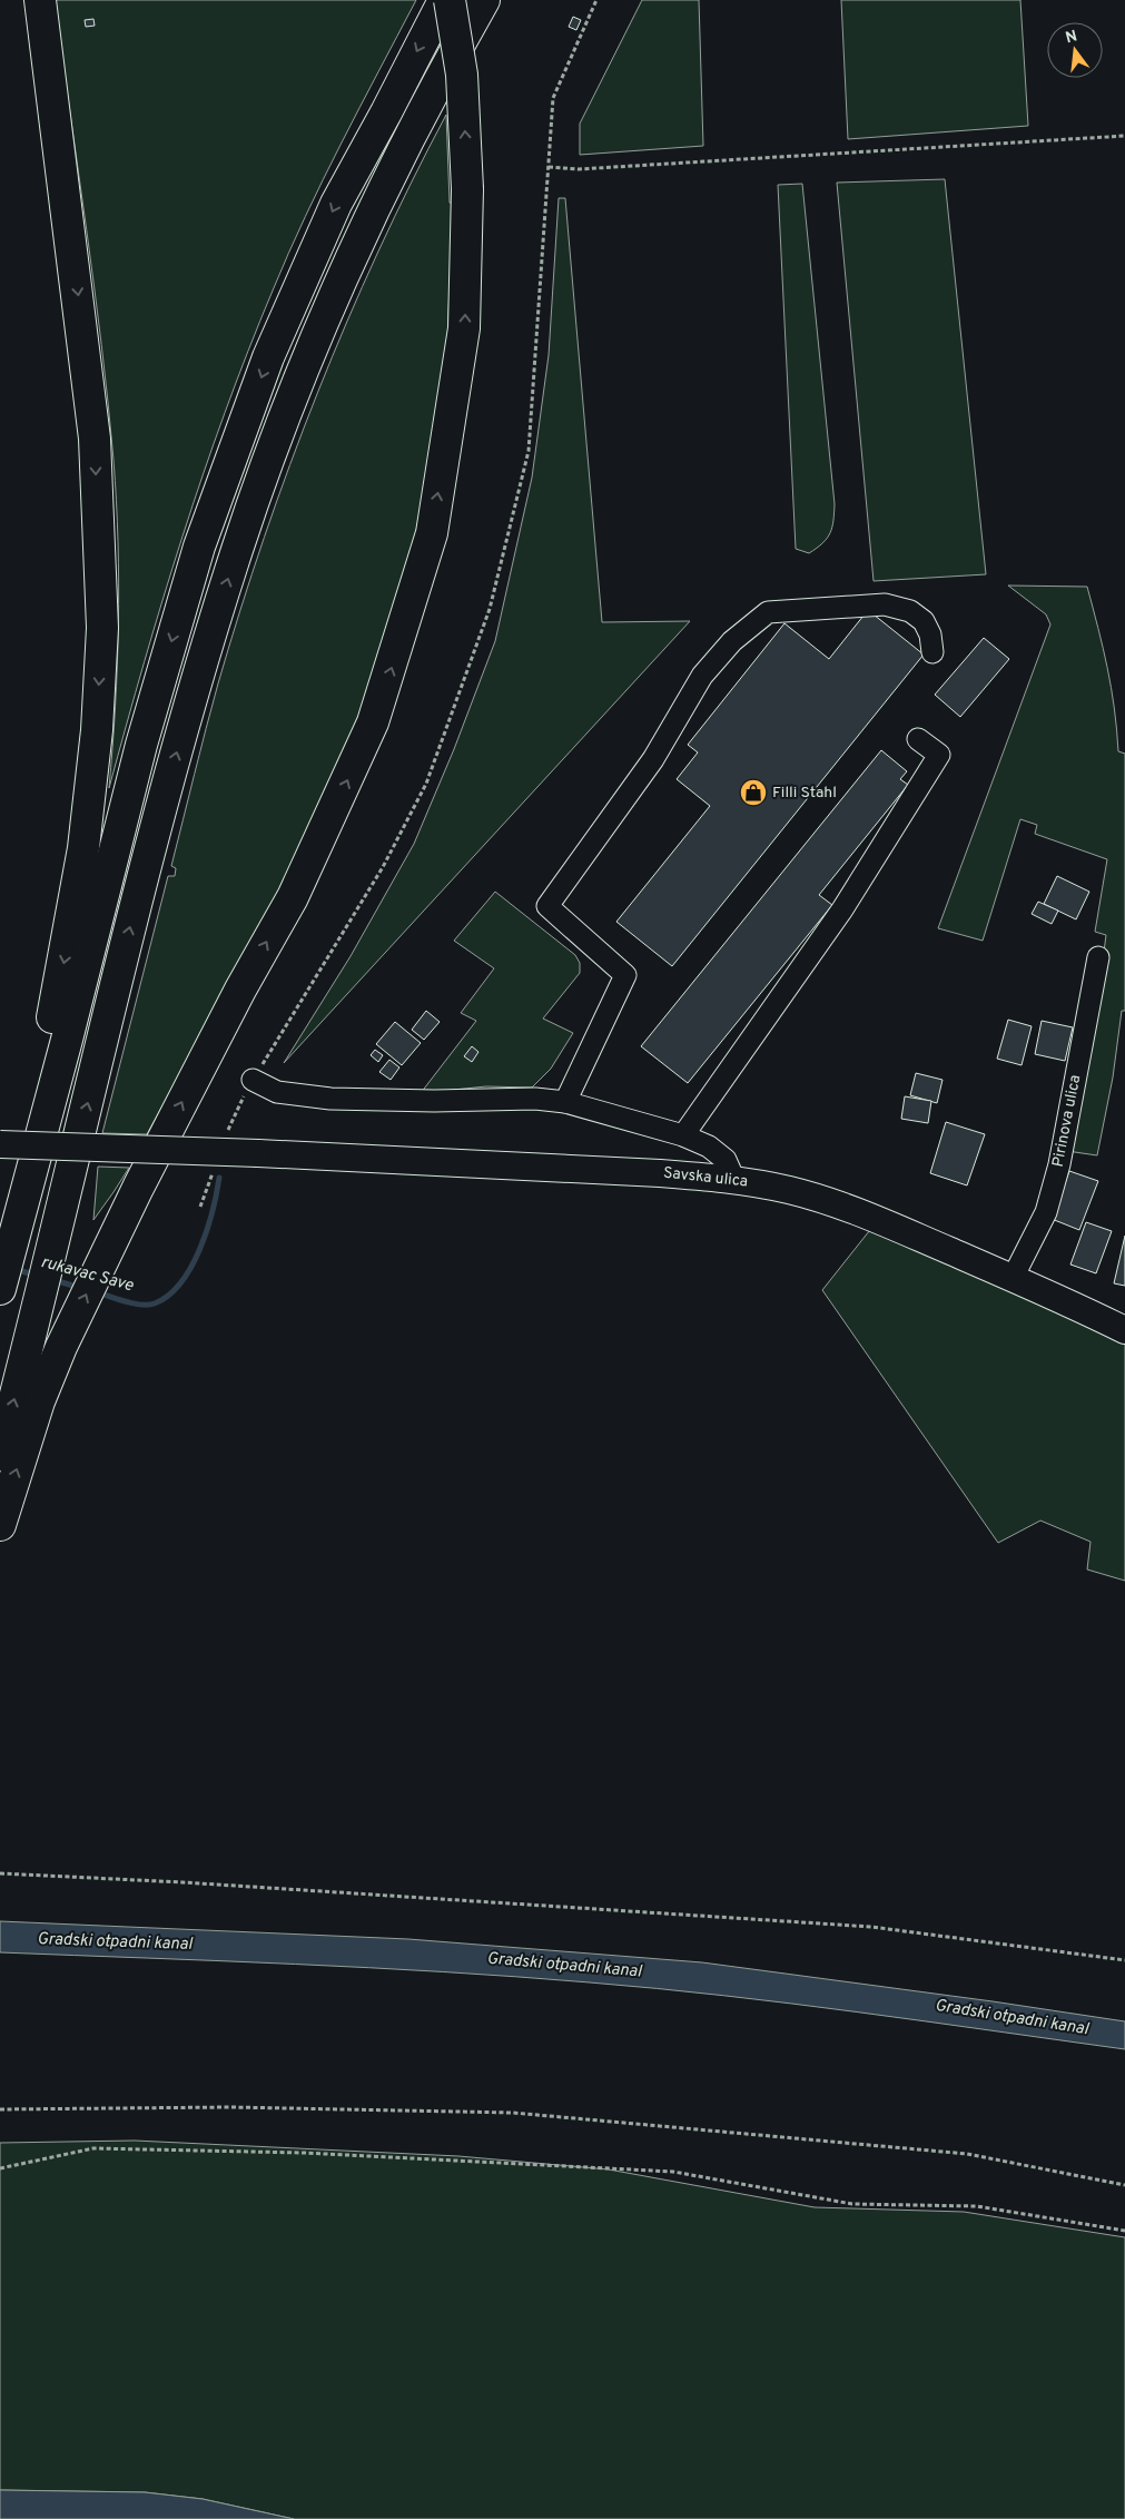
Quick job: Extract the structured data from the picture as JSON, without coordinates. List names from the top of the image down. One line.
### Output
{"streets":{"main road":["Savska ulica"],"street":["Pirinova ulica"]},"crossings":[["Pirinova ulica","Savska ulica"]],"water":["rukavac Save","Gradski otpadni kanal"],"places":{"shop":["Filli Stahl"]},"north":"top"}
